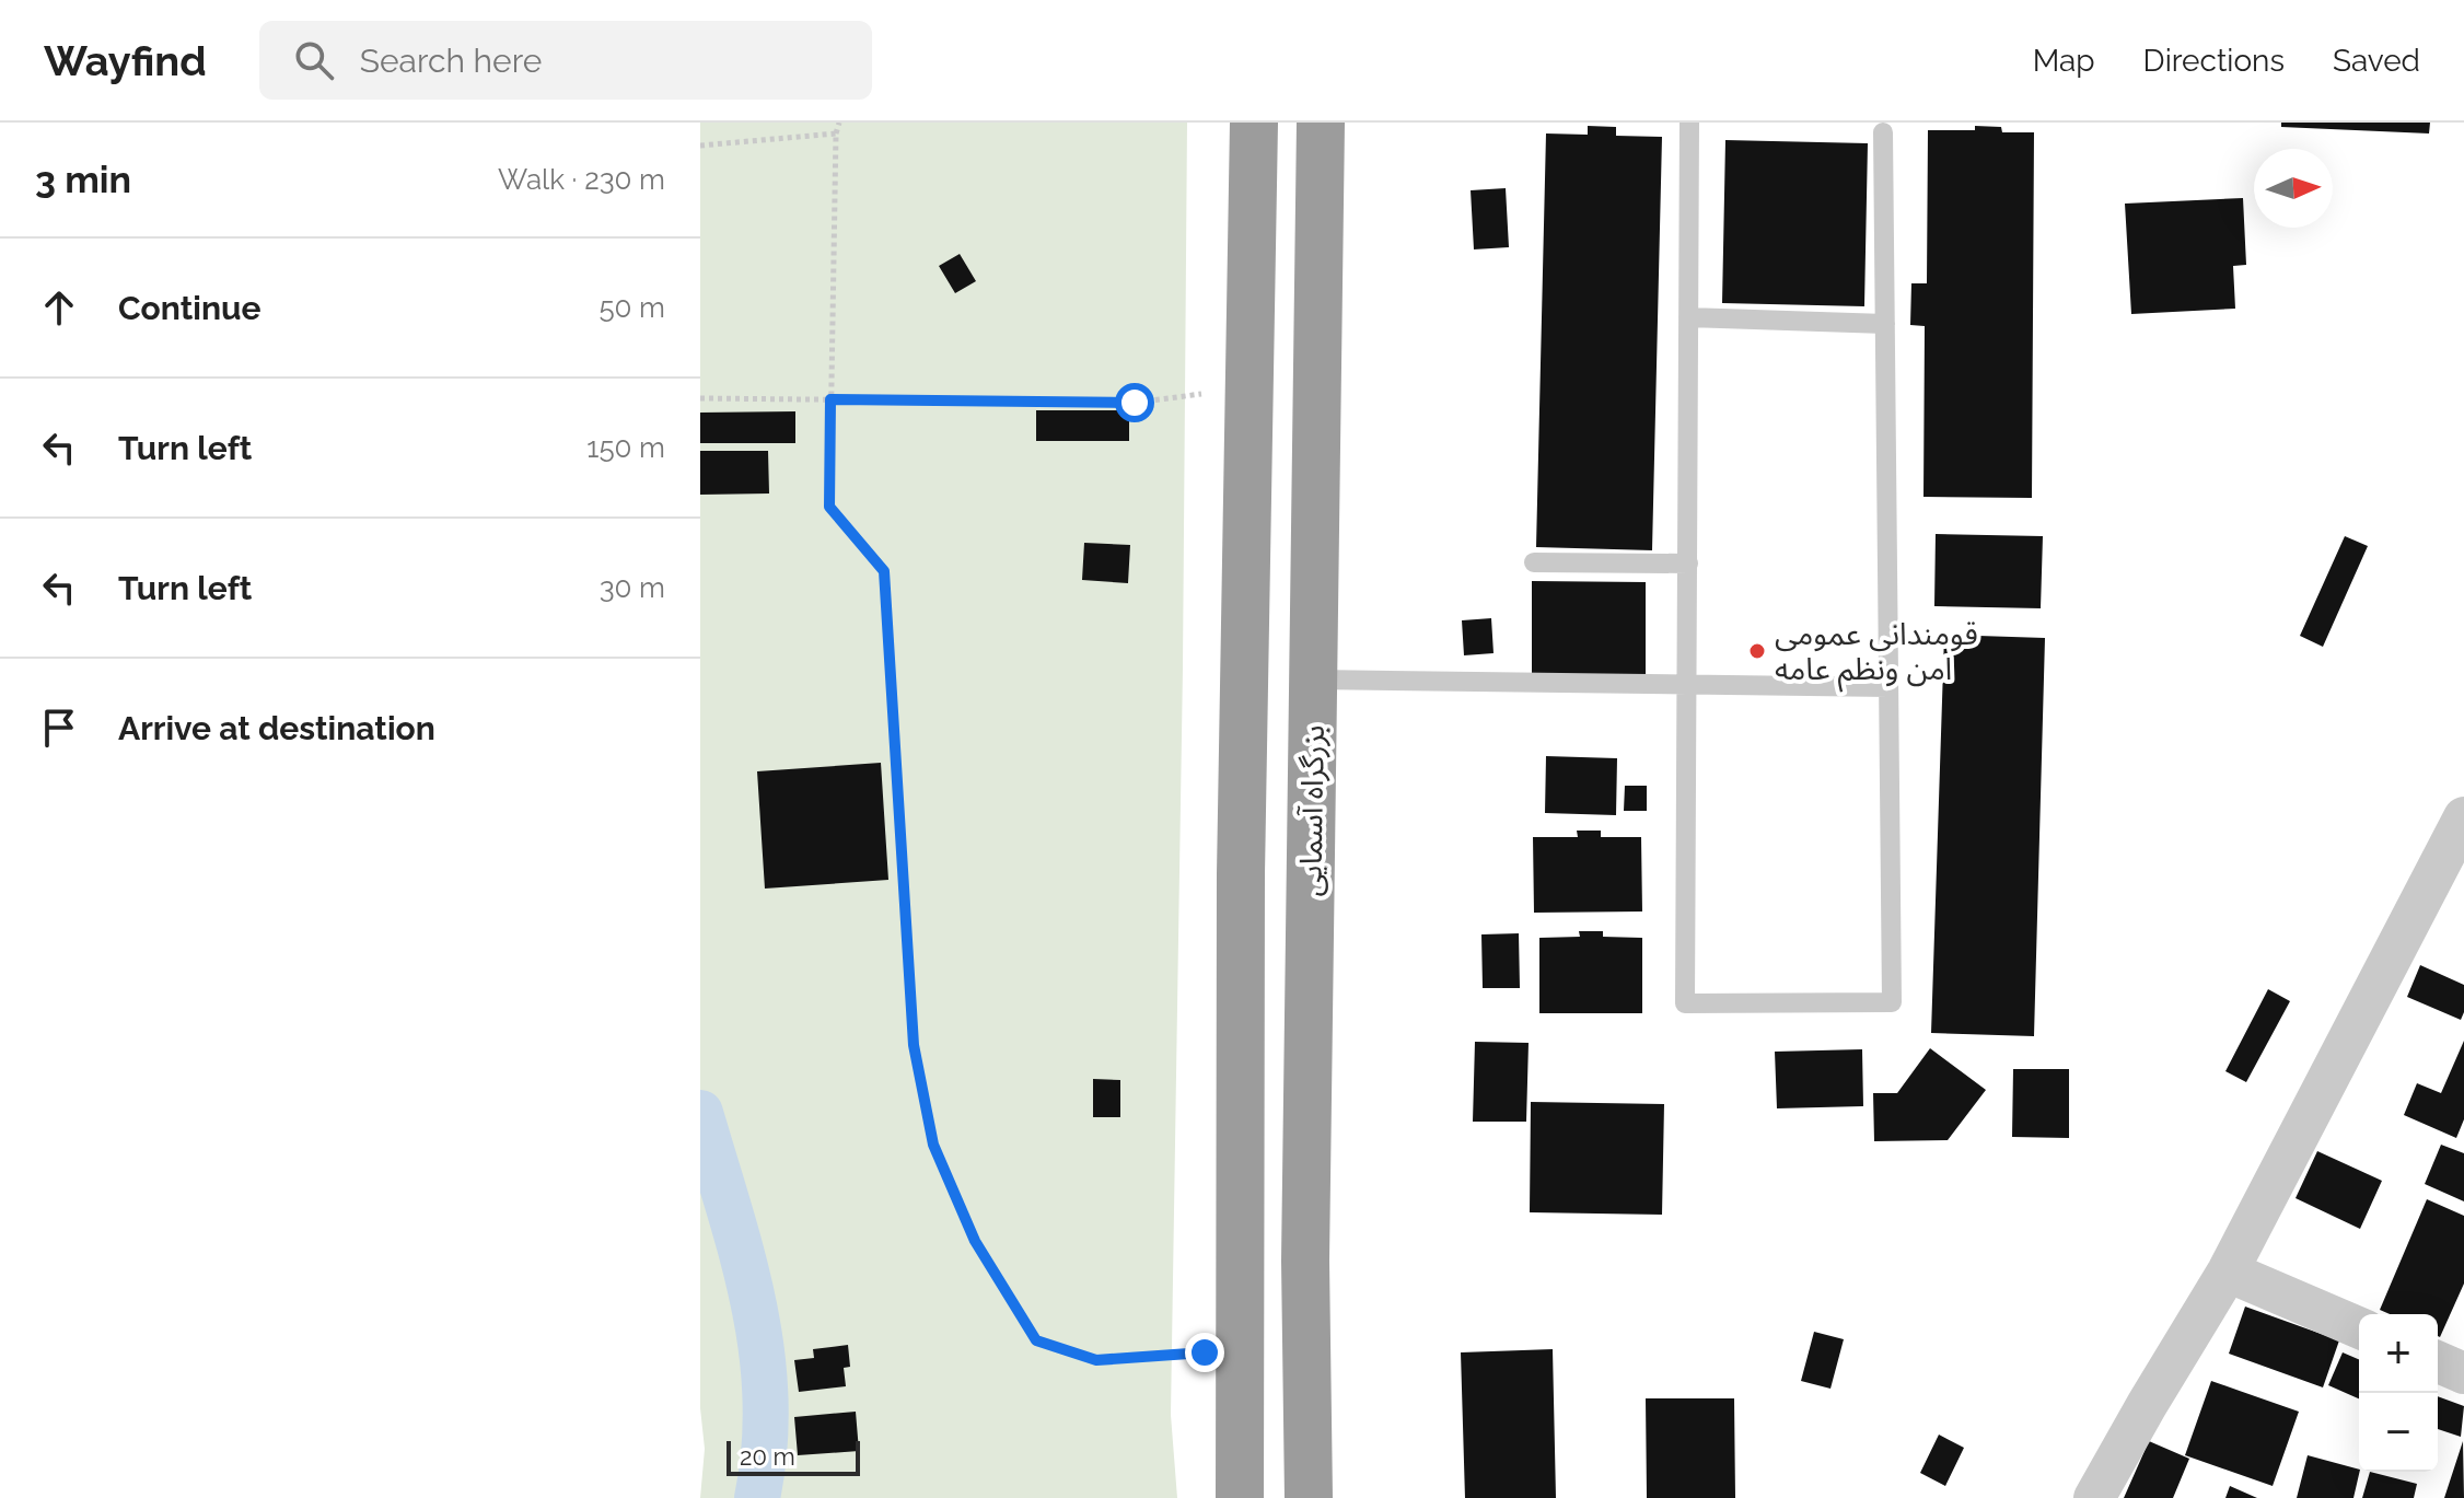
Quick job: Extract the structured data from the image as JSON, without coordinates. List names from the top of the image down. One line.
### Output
{"streets":{"highway":["بزرگراه آسمایی"]},"places":["قومندانی عمومی امن ونظم عامه"],"scale_bar":"20 m","north":"right","page":{"header":"Wayfind","search":"Search here","nav":["Map","Directions","Saved"],"heading":["3 min","Walk · 230 m"],"list":[["Continue","50 m"],["Turn left","150 m"],["Turn left","30 m"],"Arrive at destination"],"map_buttons":["+","−"],"scale":"20 m"}}
